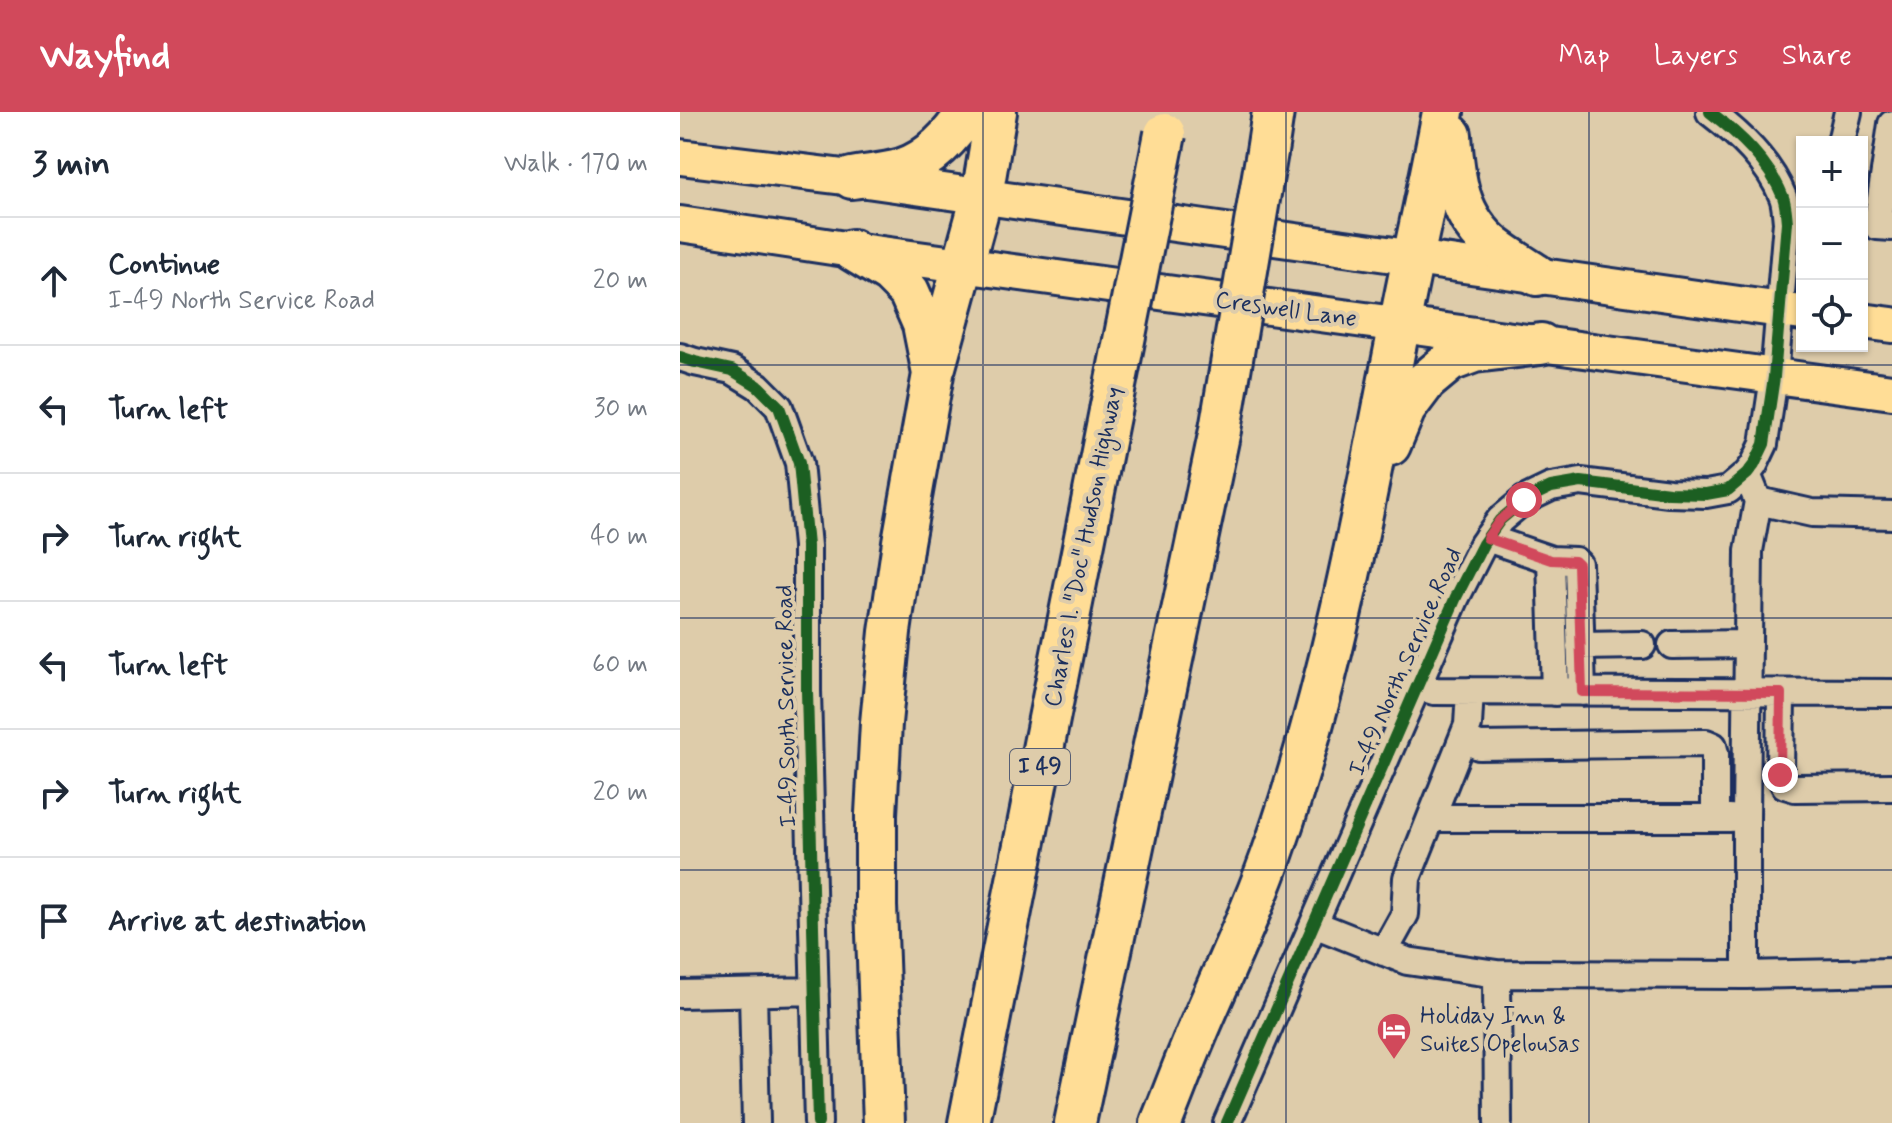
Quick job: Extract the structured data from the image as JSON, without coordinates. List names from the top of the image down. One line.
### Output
{"streets":{"highway":["Charles I. \"Doc\" Hudson Highway","I 49"],"main road":["Creswell Lane"],"street":["I-49 North Service Road","I-49 South Service Road"]},"places":{"hotel":["Holiday Inn & Suites Opelousas"]},"page":{"header":"Wayfind","nav":["Map","Layers","Share"],"heading":["3 min","Walk · 170 m"],"map_buttons":["+","−"],"list":[["Continue","I-49 North Service Road","20 m"],["Turn left","30 m"],["Turn right","40 m"],["Turn left","60 m"],["Turn right","20 m"],"Arrive at destination"]}}
